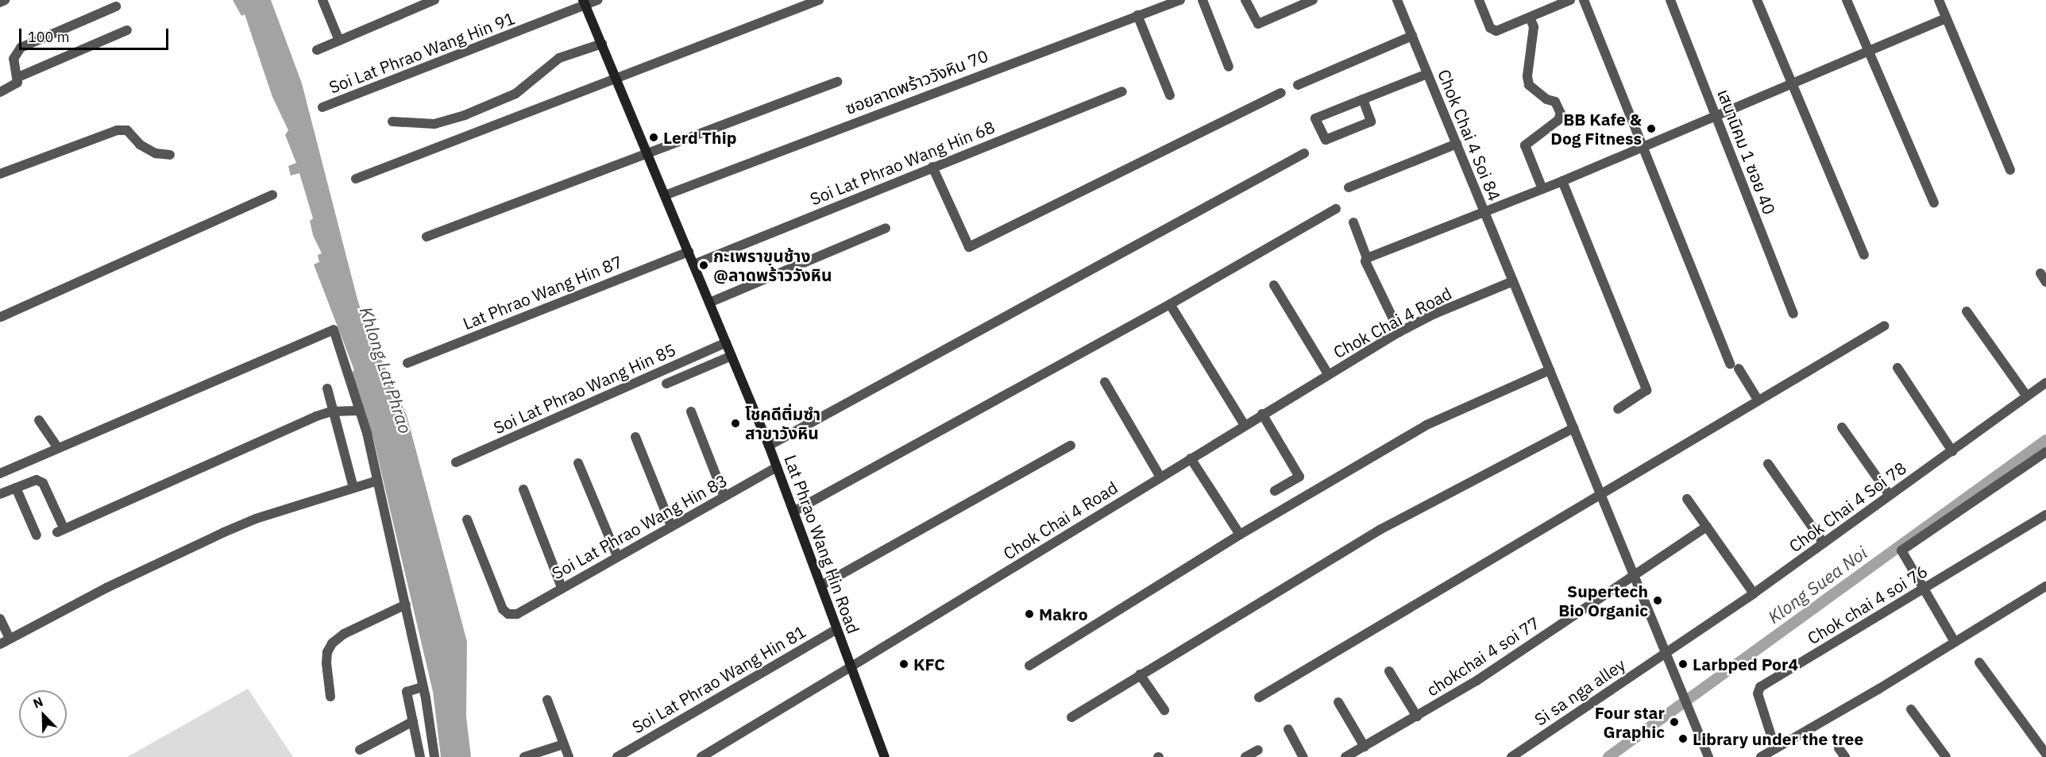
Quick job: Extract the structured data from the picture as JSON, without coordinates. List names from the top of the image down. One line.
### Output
{"streets":{"main road":["Lat Phrao Wang Hin Road"],"street":["Soi Lat Phrao Wang Hin 91","ซอยลาดพร้าววังหิน 70","Chok Chai 4 Soi 84","เสนานิคม 1 ซอย 40","Soi Lat Phrao Wang Hin 68","Lat Phrao Wang Hin 87","Chok Chai 4 Road","Soi Lat Phrao Wang Hin 85","Chok Chai 4 Soi 78","Soi Lat Phrao Wang Hin 83","Chok chai 4 soi 76","chokchai 4 soi 77","Soi Lat Phrao Wang Hin 81","Si sa nga alley"]},"crossings":[["Soi Lat Phrao Wang Hin 91","Lat Phrao Wang Hin Road"],["ซอยลาดพร้าววังหิน 70","Lat Phrao Wang Hin Road"],["Chok Chai 4 Soi 84","Chok Chai 4 Road"],["Soi Lat Phrao Wang Hin 68","Lat Phrao Wang Hin Road"],["Lat Phrao Wang Hin 87","Lat Phrao Wang Hin Road"],["Chok Chai 4 Road","Lat Phrao Wang Hin Road"],["Soi Lat Phrao Wang Hin 85","Lat Phrao Wang Hin Road"],["Chok Chai 4 Soi 78","Si sa nga alley"],["Soi Lat Phrao Wang Hin 83","Lat Phrao Wang Hin Road"],["Lat Phrao Wang Hin Road","Soi Lat Phrao Wang Hin 81"]],"water":["Khlong Lat Phrao","Klong Suea Noi"],"places":["BB Kafe & Dog Fitness","Lerd Thip","กะเพราขุนช้าง @ลาดพร้าววังหิน","โชคดีติ่มซำ สาขาวังหิน","Supertech Bio Organic","Makro","KFC","Larbped Por4","Four star Graphic","Library under the tree"],"scale_bar":"100 m","north":"top left"}
